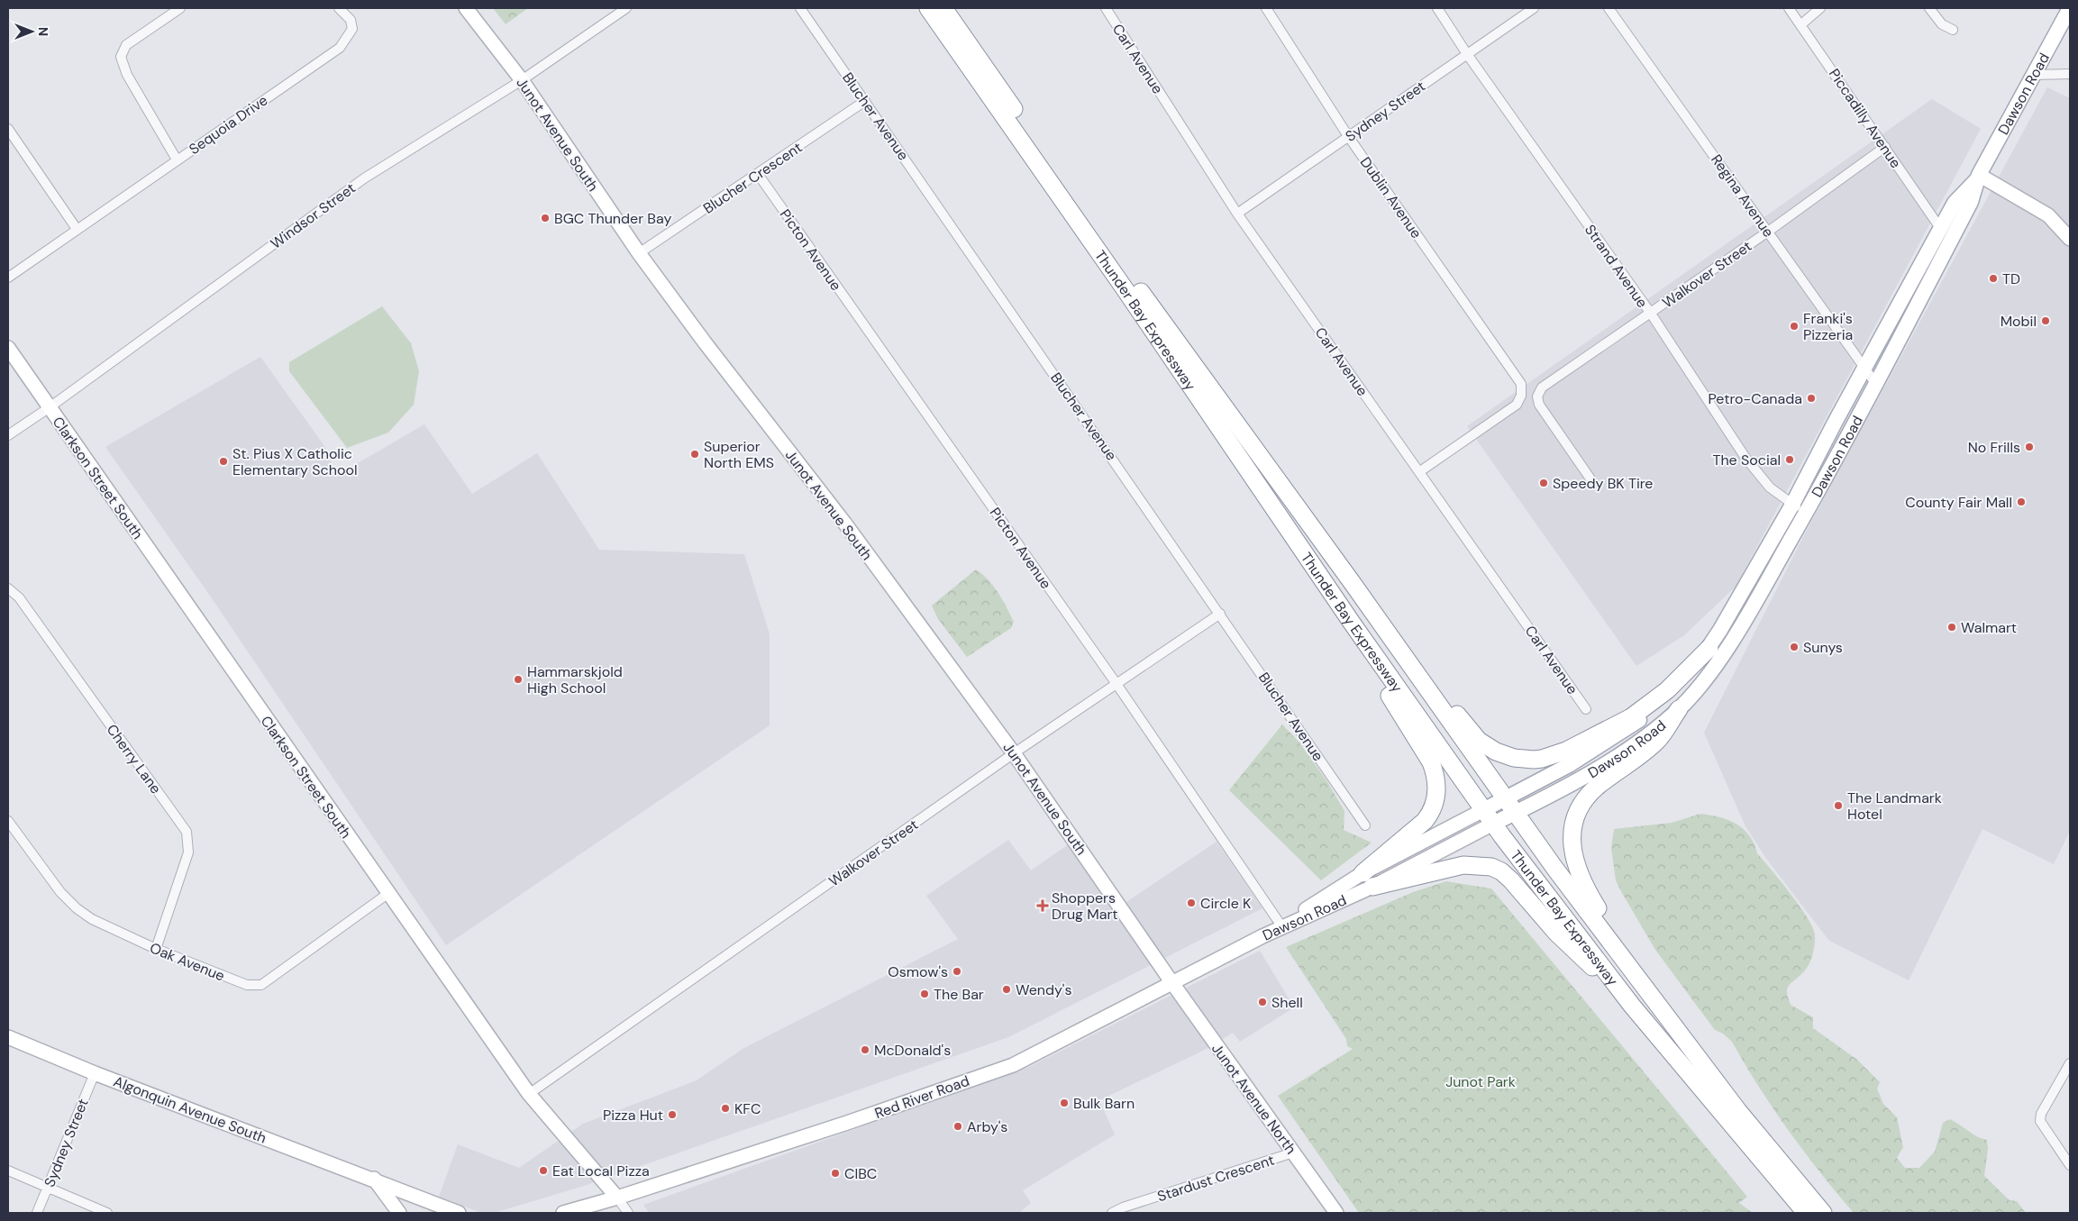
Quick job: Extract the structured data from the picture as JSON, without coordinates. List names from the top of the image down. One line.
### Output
{"streets":{"highway":["Thunder Bay Expressway"],"main road":["Dawson Road","Junot Avenue South","Clarkson Street South","Red River Road","Junot Avenue North","Algonquin Avenue South"],"street":["Carl Avenue","Sydney Street","Blucher Avenue","Piccadilly Avenue","Sequoia Drive","Blucher Crescent","Regina Avenue","Dublin Avenue","Windsor Street","Picton Avenue","Strand Avenue","Walkover Street","Cherry Lane","Oak Avenue","Stardust Crescent"]},"crossings":[["Carl Avenue","Sydney Street"],["Carl Avenue","Dublin Avenue"],["Dawson Road","Piccadilly Avenue"],["Dawson Road","Regina Avenue"],["Dawson Road","Picton Avenue"],["Dawson Road","Strand Avenue"],["Dawson Road","Thunder Bay Expressway"],["Dawson Road","Red River Road"],["Sydney Street","Dublin Avenue"],["Sydney Street","Strand Avenue"],["Sydney Street","Algonquin Avenue South"],["Blucher Avenue","Blucher Crescent"],["Blucher Avenue","Walkover Street"],["Piccadilly Avenue","Walkover Street"],["Junot Avenue South","Blucher Crescent"],["Junot Avenue South","Windsor Street"],["Junot Avenue South","Walkover Street"],["Junot Avenue South","Red River Road"],["Junot Avenue South","Junot Avenue North"],["Blucher Crescent","Picton Avenue"],["Regina Avenue","Walkover Street"],["Windsor Street","Clarkson Street South"],["Picton Avenue","Walkover Street"],["Strand Avenue","Walkover Street"],["Walkover Street","Clarkson Street South"],["Clarkson Street South","Oak Avenue"],["Clarkson Street South","Red River Road"],["Cherry Lane","Oak Avenue"],["Red River Road","Junot Avenue North"],["Junot Avenue North","Stardust Crescent"]],"parks":["Junot Park"],"places":{"other":["BGC Thunder Bay","TD","Mobil","Franki's Pizzeria","Petro-Canada","No Frills","Superior North EMS","The Social","St. Pius X Catholic Elementary School","Speedy BK Tire","County Fair Mall","Walmart","Sunys","Hammarskjold High School","The Landmark Hotel","Circle K","Osmow's","Wendy's","The Bar","Shell","McDonald's","Bulk Barn","KFC","Pizza Hut","Arby's","Eat Local Pizza","CIBC"],"health":["Shoppers Drug Mart"]},"north":"right"}
